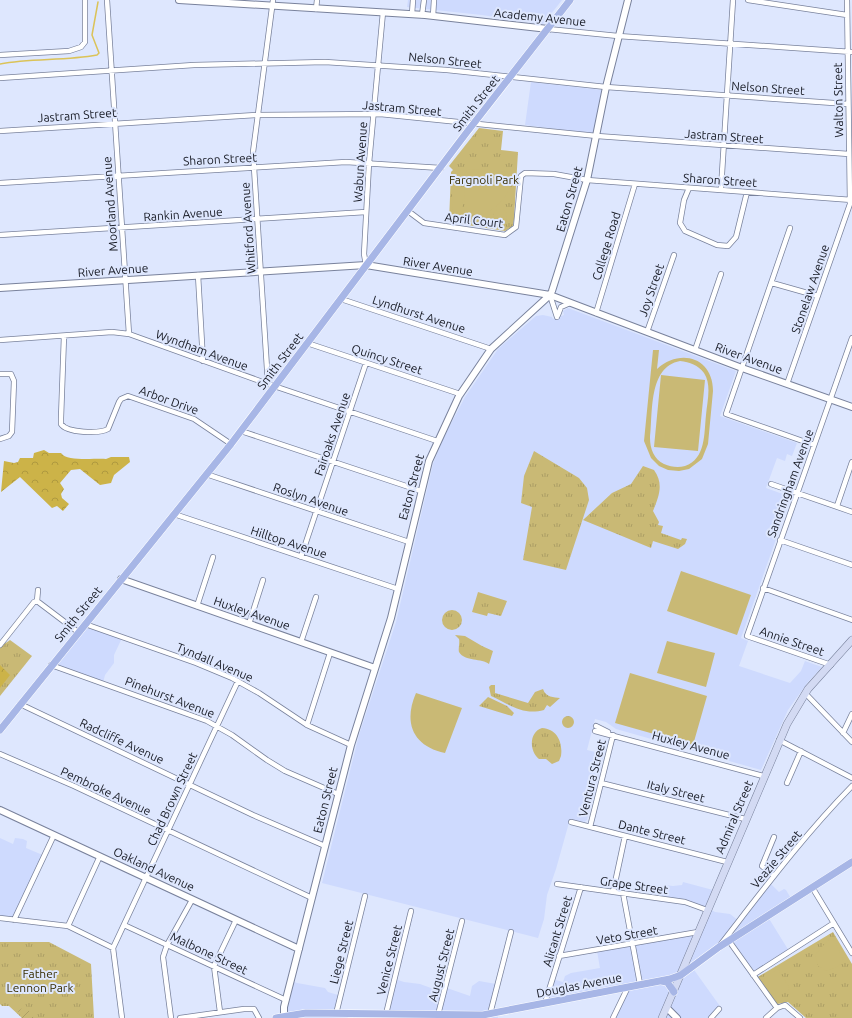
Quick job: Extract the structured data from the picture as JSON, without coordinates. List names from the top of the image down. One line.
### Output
{"streets":{"main road":["Smith Street","Admiral Street","Douglas Avenue"],"street":["Academy Avenue","Nelson Street","Walton Street","Jastram Street","Sharon Street","Wabun Avenue","Eaton Street","Moorland Avenue","Rankin Avenue","April Court","Whitford Avenue","College Road","River Avenue","Stonelaw Avenue","Joy Street","Lyndhurst Avenue","Wyndham Avenue","Quincy Street","Arbor Drive","Fairoaks Avenue","Sandringham Avenue","Roslyn Avenue","Hilltop Avenue","Huxley Avenue","Annie Street","Tyndall Avenue","Pinehurst Avenue","Radcliffe Avenue","Ventura Street","Pembroke Avenue","Italy Street","Chad Brown Street","Dante Street","Veazie Street","Oakland Avenue","Grape Street","Alicant Street","Veto Street","Liege Street","Malbone Street","Venice Street","August Street"]},"crossings":[["Academy Avenue","Walton Street"],["Academy Avenue","Smith Street"],["Academy Avenue","Wabun Avenue"],["Academy Avenue","Eaton Street"],["Academy Avenue","Whitford Avenue"],["Nelson Street","Walton Street"],["Nelson Street","Smith Street"],["Nelson Street","Wabun Avenue"],["Nelson Street","Eaton Street"],["Nelson Street","Moorland Avenue"],["Nelson Street","Whitford Avenue"],["Walton Street","Jastram Street"],["Walton Street","Sharon Street"],["Walton Street","Stonelaw Avenue"],["Smith Street","Jastram Street"],["Smith Street","Sharon Street"],["Smith Street","Wabun Avenue"],["Smith Street","April Court"],["Smith Street","Whitford Avenue"],["Smith Street","River Avenue"],["Smith Street","Lyndhurst Avenue"],["Smith Street","Wyndham Avenue"],["Smith Street","Quincy Street"],["Smith Street","Arbor Drive"],["Smith Street","Roslyn Avenue"],["Smith Street","Hilltop Avenue"],["Smith Street","Huxley Avenue"],["Smith Street","Tyndall Avenue"],["Smith Street","Pinehurst Avenue"],["Smith Street","Radcliffe Avenue"],["Jastram Street","Wabun Avenue"],["Jastram Street","Eaton Street"],["Jastram Street","Moorland Avenue"],["Jastram Street","Whitford Avenue"],["Sharon Street","Wabun Avenue"],["Sharon Street","Eaton Street"],["Sharon Street","Moorland Avenue"],["Sharon Street","April Court"],["Sharon Street","Whitford Avenue"],["Sharon Street","College Road"],["Sharon Street","Stonelaw Avenue"],["Wabun Avenue","Rankin Avenue"],["Wabun Avenue","River Avenue"],["Eaton Street","April Court"],["Eaton Street","River Avenue"],["Eaton Street","Lyndhurst Avenue"],["Eaton Street","Wyndham Avenue"],["Eaton Street","Quincy Street"],["Eaton Street","Roslyn Avenue"],["Eaton Street","Hilltop Avenue"],["Eaton Street","Huxley Avenue"],["Eaton Street","Tyndall Avenue"],["Eaton Street","Pinehurst Avenue"],["Eaton Street","Radcliffe Avenue"],["Eaton Street","Pembroke Avenue"],["Eaton Street","Oakland Avenue"],["Eaton Street","Malbone Street"],["Eaton Street","Douglas Avenue"],["Moorland Avenue","Rankin Avenue"],["Moorland Avenue","River Avenue"],["Moorland Avenue","Wyndham Avenue"],["Rankin Avenue","Whitford Avenue"],["Whitford Avenue","River Avenue"],["Whitford Avenue","Wyndham Avenue"],["College Road","River Avenue"],["River Avenue","Stonelaw Avenue"],["River Avenue","Joy Street"],["River Avenue","Sandringham Avenue"],["Wyndham Avenue","Arbor Drive"],["Wyndham Avenue","Fairoaks Avenue"],["Quincy Street","Fairoaks Avenue"],["Fairoaks Avenue","Roslyn Avenue"],["Fairoaks Avenue","Hilltop Avenue"],["Sandringham Avenue","Annie Street"],["Huxley Avenue","Ventura Street"],["Huxley Avenue","Admiral Street"],["Annie Street","Admiral Street"],["Tyndall Avenue","Chad Brown Street"],["Pinehurst Avenue","Chad Brown Street"],["Radcliffe Avenue","Chad Brown Street"],["Ventura Street","Italy Street"],["Ventura Street","Dante Street"],["Pembroke Avenue","Chad Brown Street"],["Italy Street","Admiral Street"],["Chad Brown Street","Oakland Avenue"],["Chad Brown Street","Malbone Street"],["Admiral Street","Dante Street"],["Admiral Street","Grape Street"],["Admiral Street","Veto Street"],["Admiral Street","Douglas Avenue"],["Veazie Street","Douglas Avenue"],["Grape Street","Alicant Street"],["Alicant Street","Veto Street"],["Alicant Street","Douglas Avenue"],["Liege Street","Douglas Avenue"],["Venice Street","Douglas Avenue"],["August Street","Douglas Avenue"]],"parks":["Fargnoli Park","Father Lennon Park"]}
